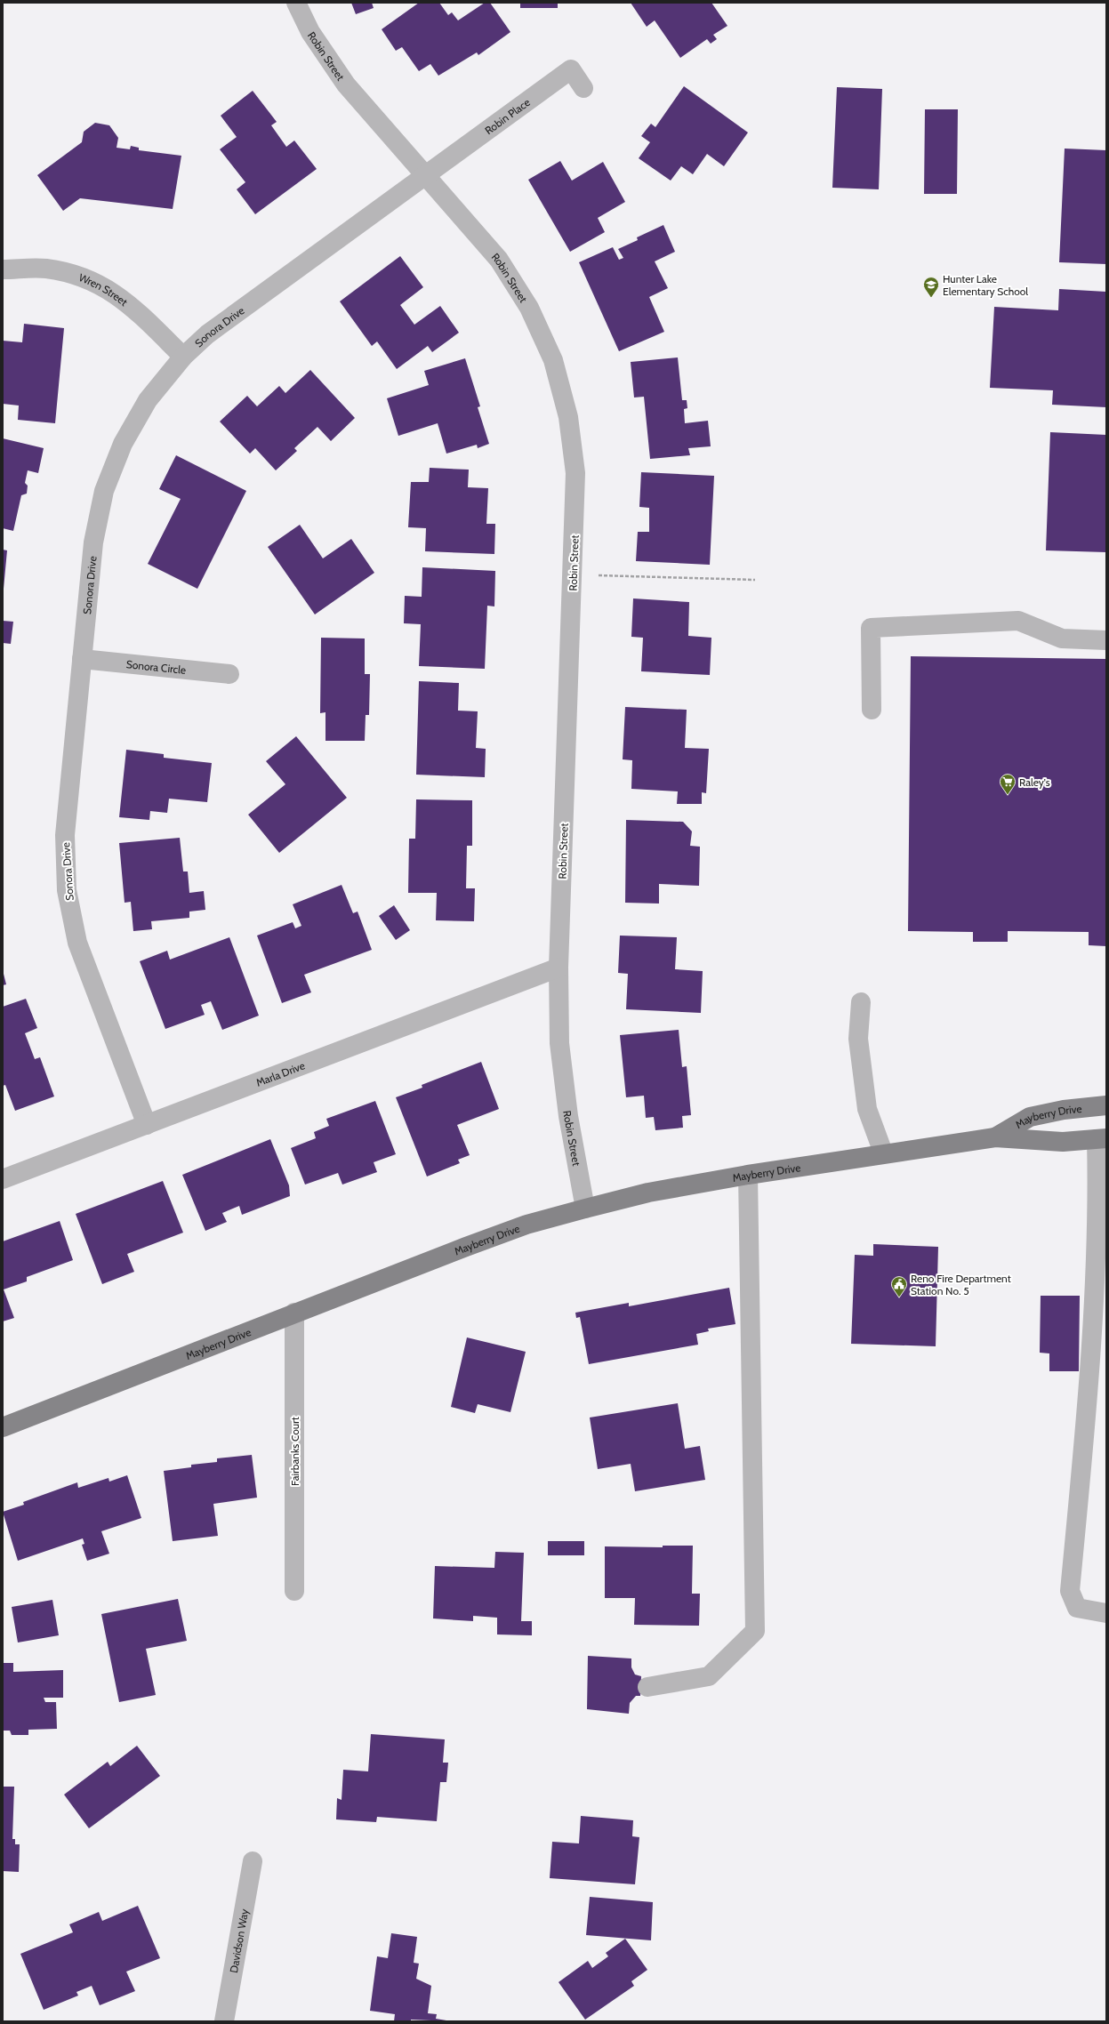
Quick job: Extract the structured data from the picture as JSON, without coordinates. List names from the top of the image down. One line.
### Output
{"streets":{"main road":["Mayberry Drive"],"street":["Robin Street","Robin Place","Wren Street","Sonora Drive","Sonora Circle","Marla Drive","Fairbanks Court","Davidson Way"]},"crossings":[["Robin Street","Robin Place"],["Robin Street","Sonora Drive"],["Robin Street","Marla Drive"],["Robin Street","Mayberry Drive"],["Robin Place","Sonora Drive"],["Wren Street","Sonora Drive"],["Sonora Drive","Sonora Circle"],["Sonora Drive","Marla Drive"],["Mayberry Drive","Fairbanks Court"]],"places":{"school or university":["Hunter Lake Elementary School"],"supermarket":["Raley's"],"public building":["Reno Fire Department Station No. 5"]}}
